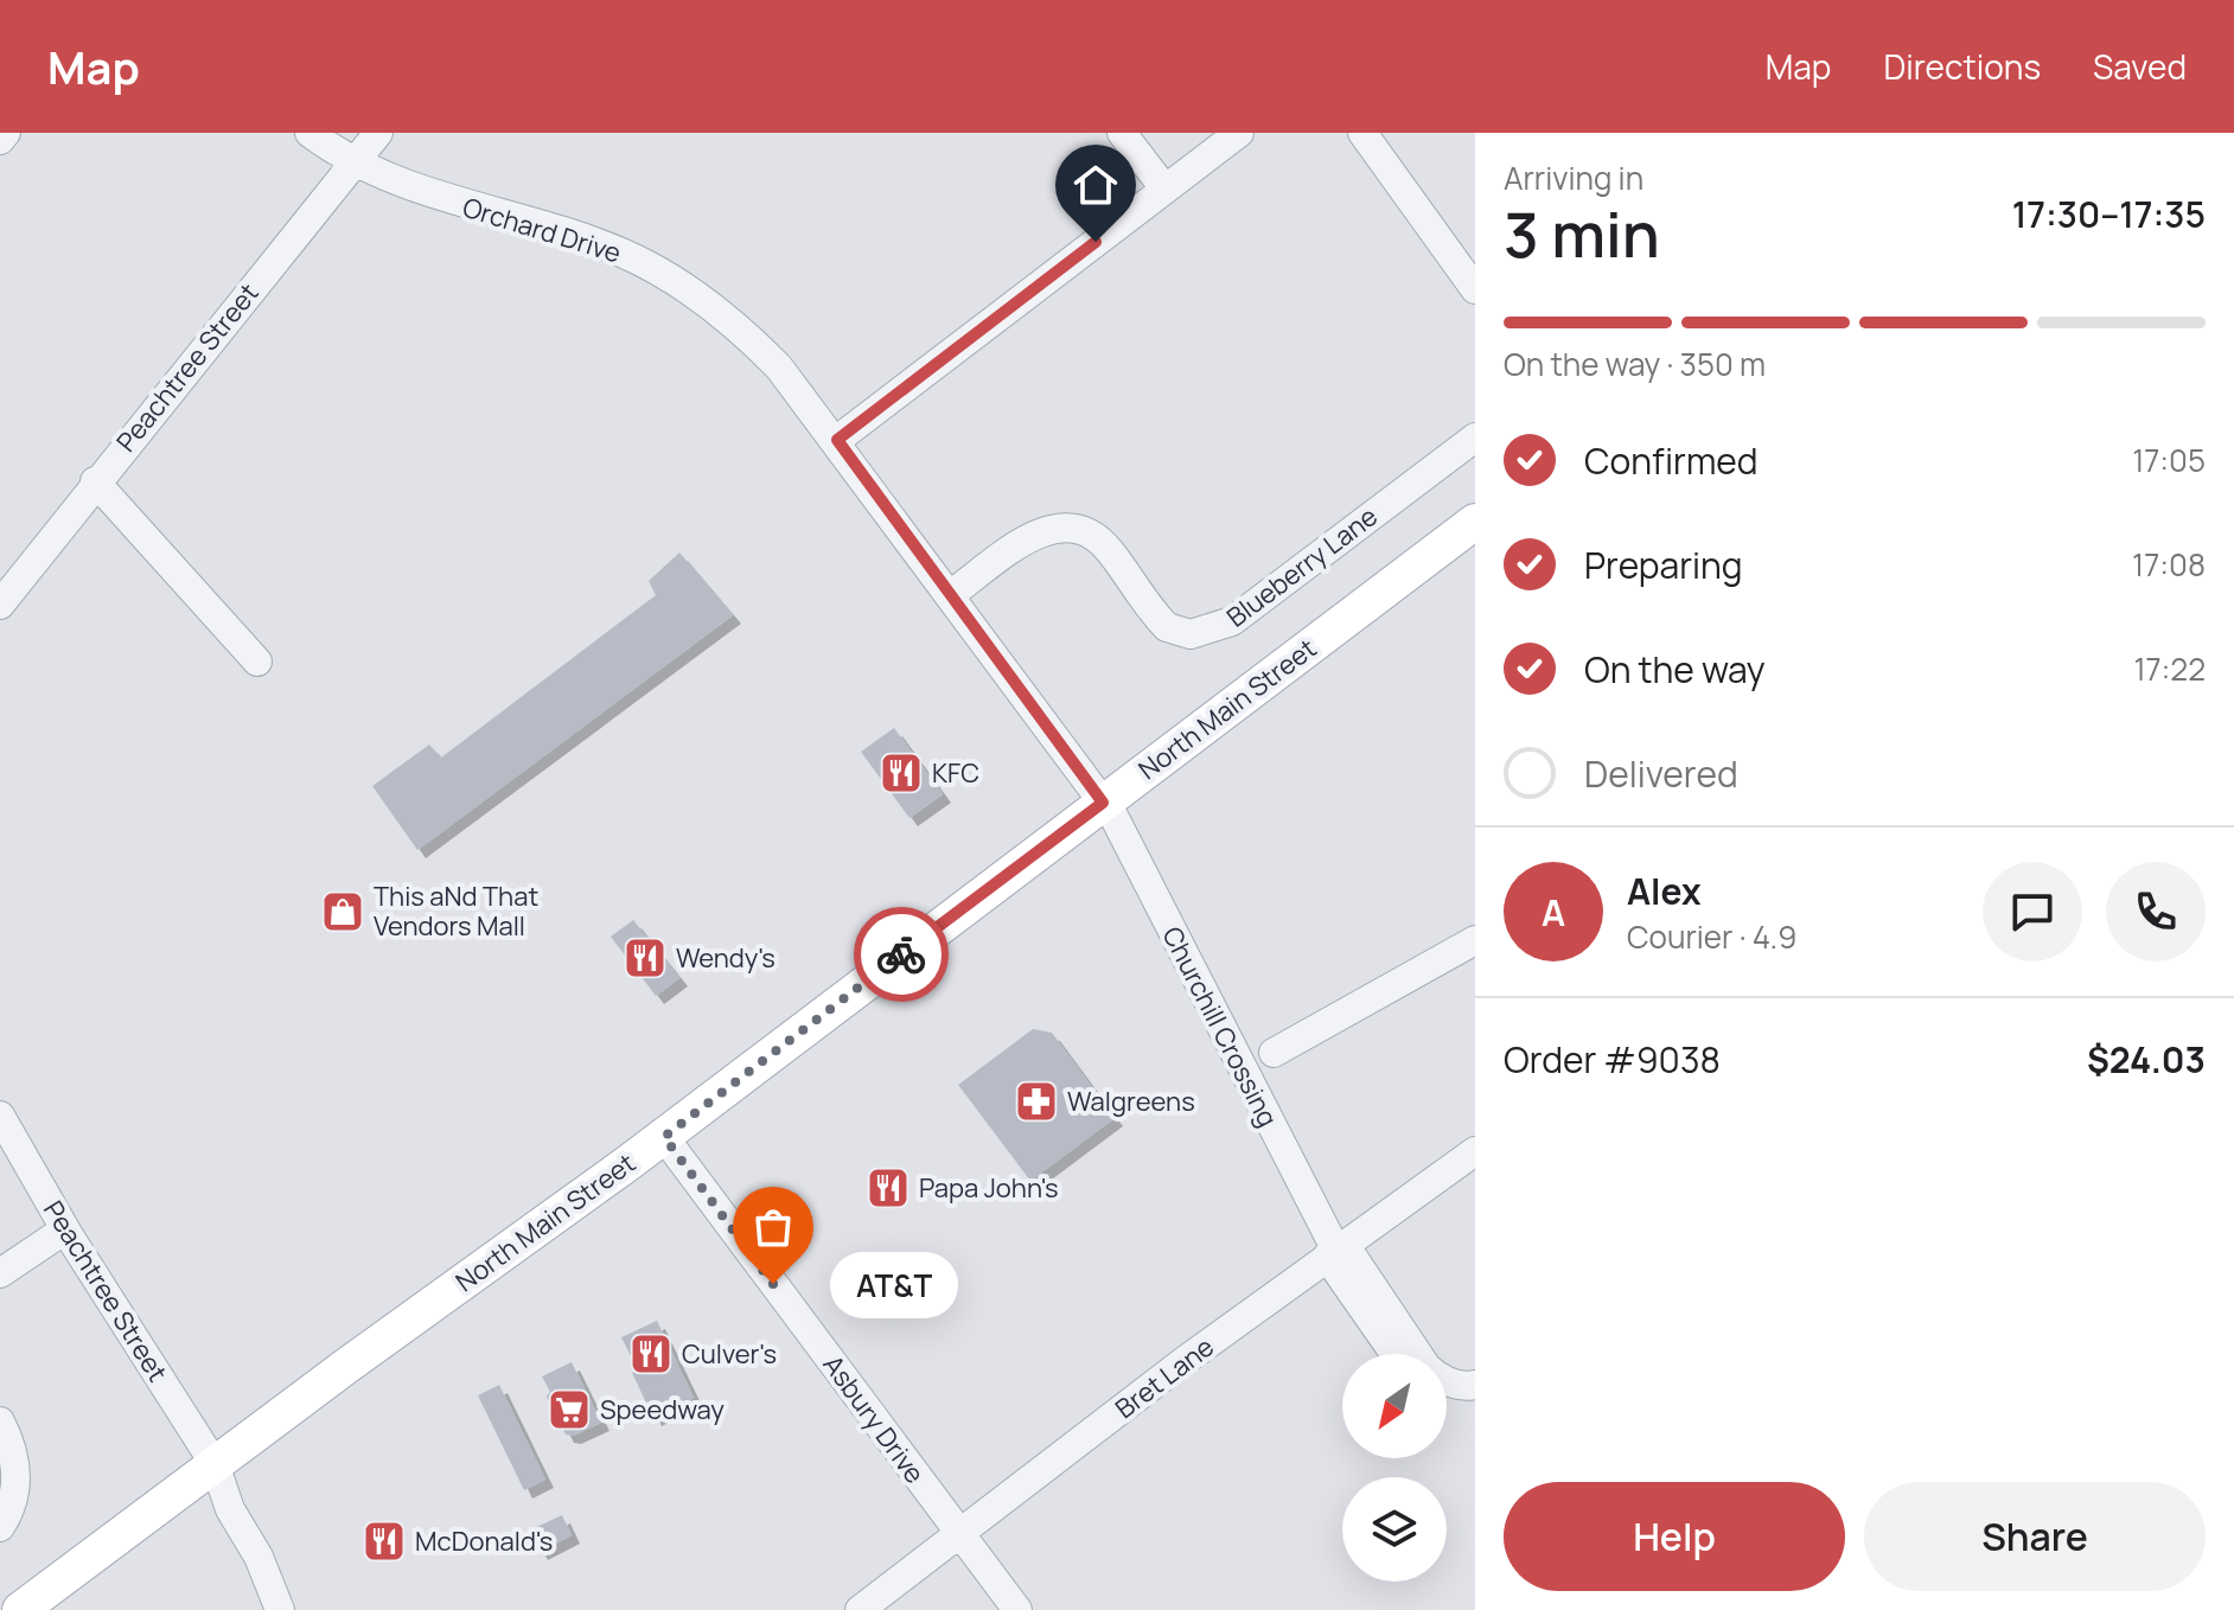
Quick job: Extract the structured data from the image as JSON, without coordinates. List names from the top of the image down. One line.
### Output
{"streets":{"main road":["North Main Street"],"street":["Orchard Drive","Peachtree Street","Blueberry Lane","Churchill Crossing","Bret Lane","Asbury Drive"]},"crossings":[["Orchard Drive","Peachtree Street"],["Orchard Drive","Blueberry Lane"],["Orchard Drive","North Main Street"],["Orchard Drive","Churchill Crossing"],["Peachtree Street","North Main Street"],["North Main Street","Churchill Crossing"],["North Main Street","Asbury Drive"],["Churchill Crossing","Bret Lane"],["Bret Lane","Asbury Drive"]],"places":{"restaurant":["KFC","Wendy's","Papa John's","Culver's","McDonald's"],"shop":["This aNd That Vendors Mall"],"pharmacy":["Walgreens"],"other":["AT&T"],"supermarket":["Speedway"]},"north":"bottom left","page":{"header":"Map","nav":["Map","Directions","Saved"],"heading":["3 min","Arriving in","17:30–17:35"],"panel":["Alex","Courier · 4.9","Order #9038","$24.03"],"bar":"On the way · 350 m","list":[["Confirmed","17:05"],["Preparing","17:08"],["On the way","17:22"],"Delivered"],"round":"A","bubble":"AT&T","buttons":["Help","Share"]}}
